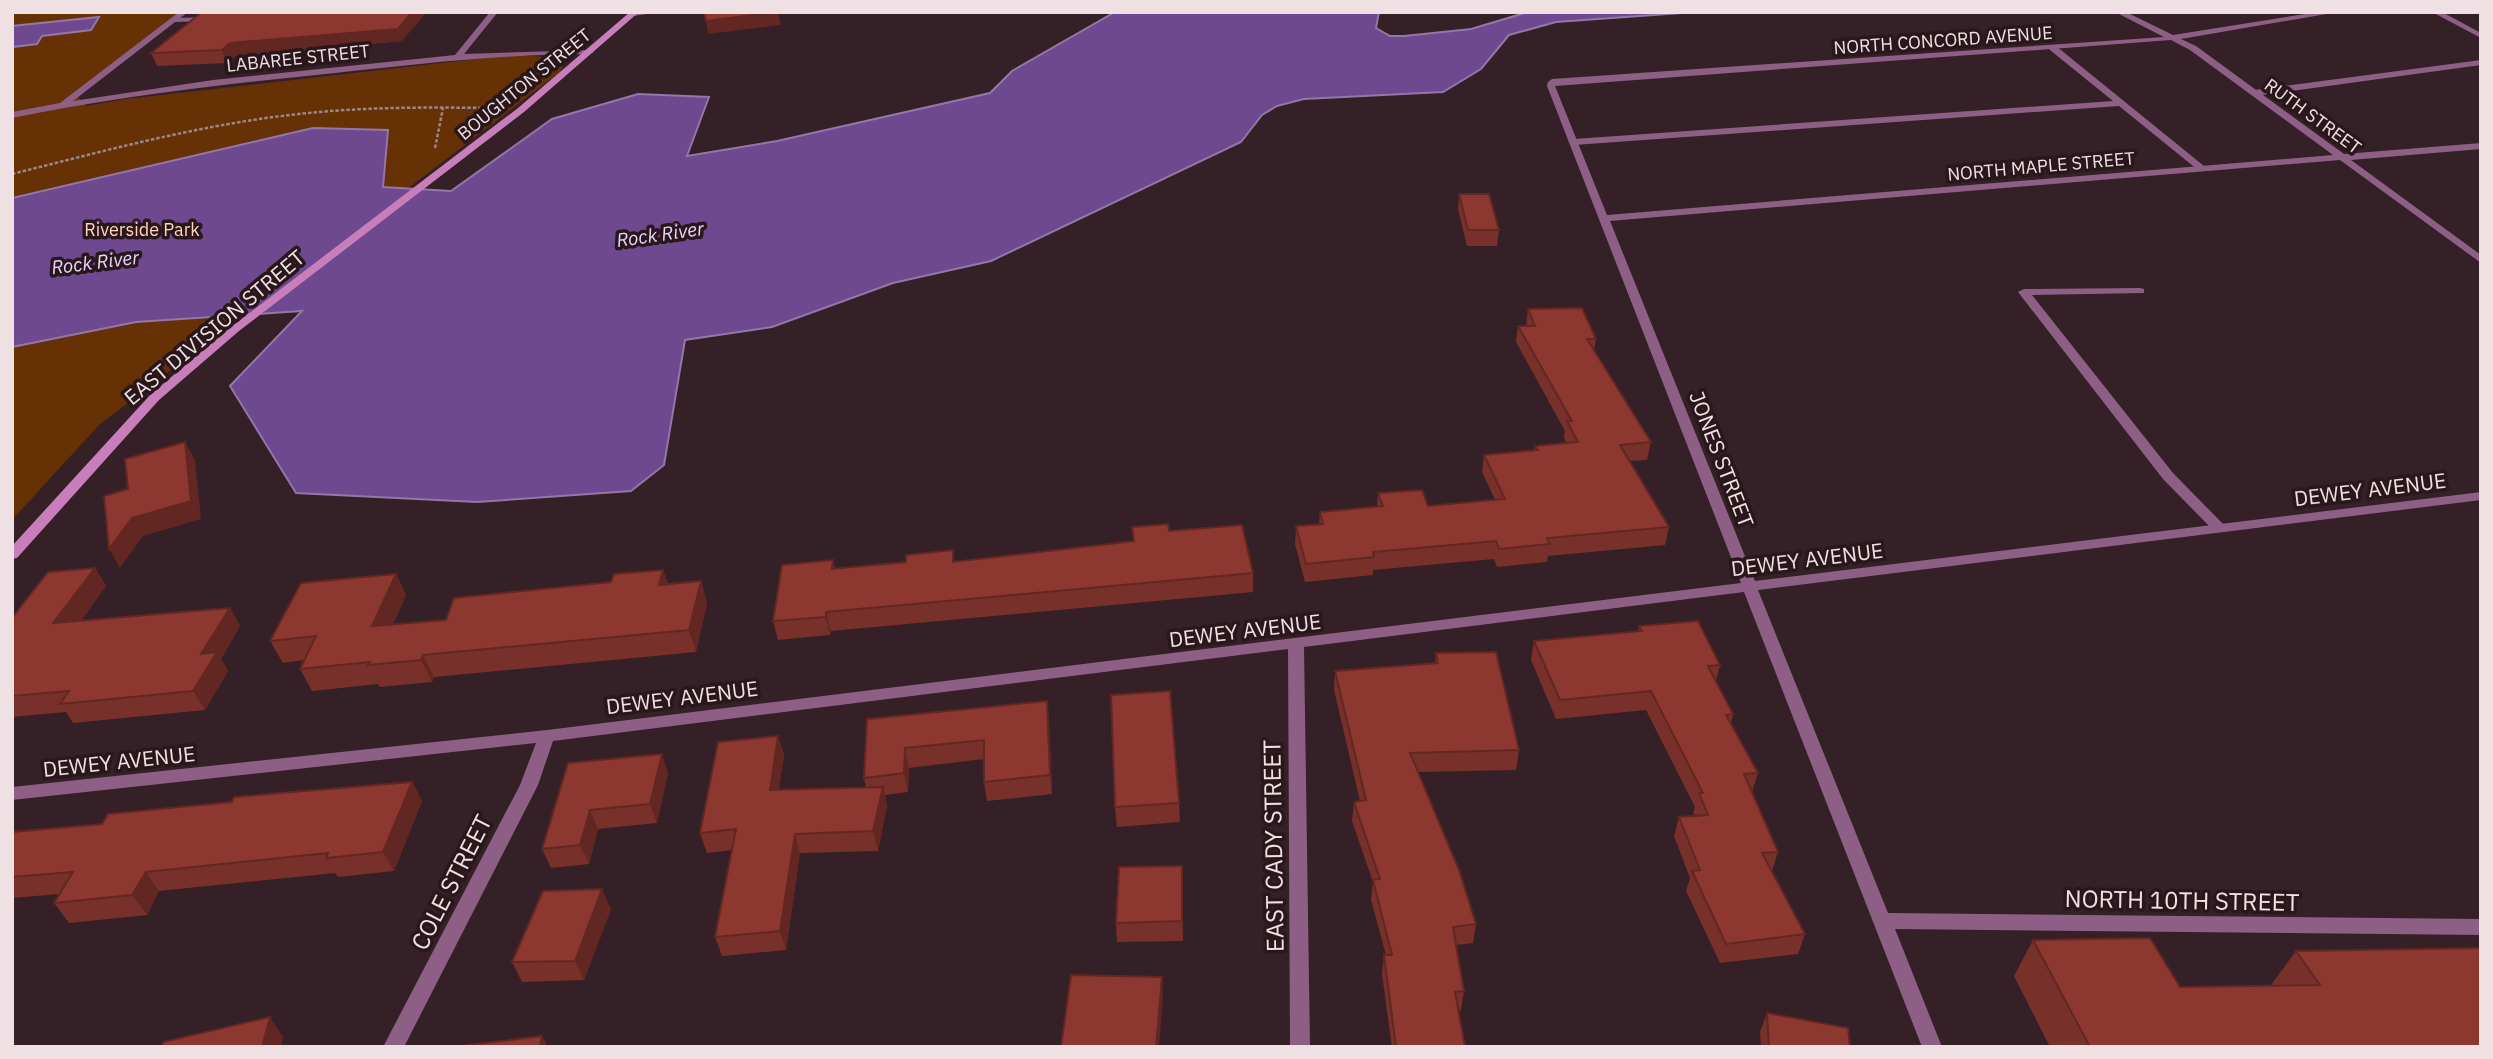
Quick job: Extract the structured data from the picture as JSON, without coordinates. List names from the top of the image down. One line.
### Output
{"streets":{"street":["NORTH CONCORD AVENUE","LABAREE STREET","BOUGHTON STREET","RUTH STREET","NORTH MAPLE STREET","EAST DIVISION STREET","JONES STREET","DEWEY AVENUE","EAST CADY STREET","COLE STREET","NORTH 10TH STREET"]},"crossings":[["NORTH CONCORD AVENUE","RUTH STREET"],["NORTH CONCORD AVENUE","JONES STREET"],["LABAREE STREET","BOUGHTON STREET"],["BOUGHTON STREET","EAST DIVISION STREET"],["RUTH STREET","NORTH MAPLE STREET"],["NORTH MAPLE STREET","JONES STREET"],["JONES STREET","DEWEY AVENUE"],["JONES STREET","NORTH 10TH STREET"],["DEWEY AVENUE","EAST CADY STREET"],["DEWEY AVENUE","COLE STREET"]],"water":["Rock River"],"parks":["Riverside Park"]}
